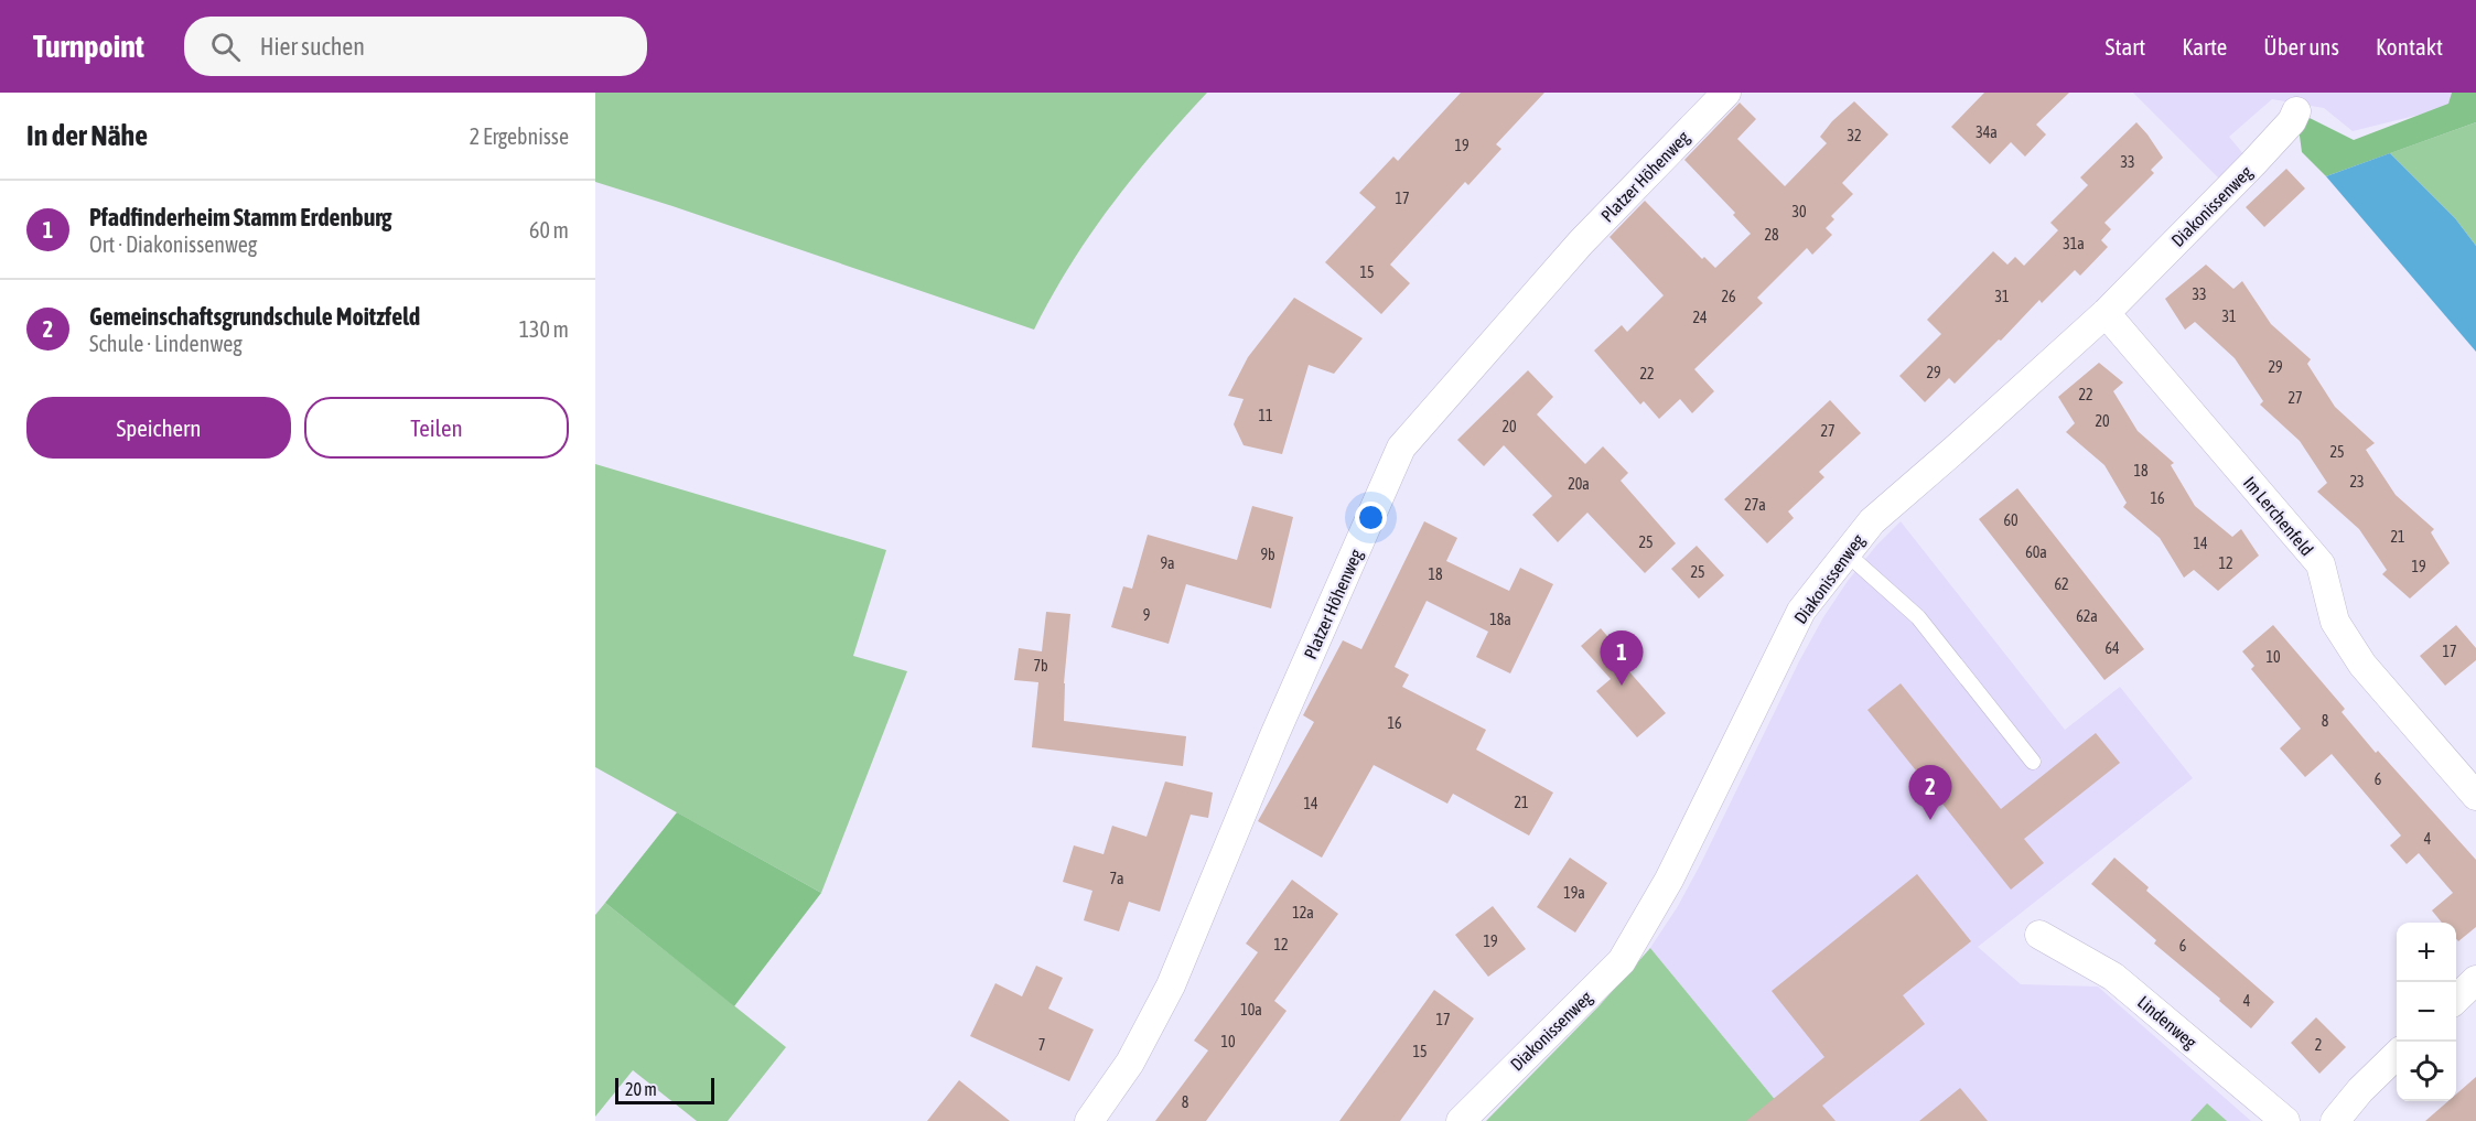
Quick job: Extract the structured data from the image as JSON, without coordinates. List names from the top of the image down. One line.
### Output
{"streets":{"street":["Platzer Höhenweg","Diakonissenweg","Im Lerchenfeld","Lindenweg"]},"crossings":[["Diakonissenweg","Im Lerchenfeld"]],"house_numbers":["34a","32","19","33","17","30","28","31a","15","33","26","31","31","24","29","29","22","22","27","11","20","20","27","25","18","23","20a","16","27a","60","21","25","14","60a","9b","9a","12","19","25","18","62","9","62a","18a","64","17","10","7b","8","16","6","21","14","4","7a","19a","12a","19","12","6","4","10a","17","10","7","2","15","8"],"scale_bar":"20 m","page":{"header":"Turnpoint","search":"Hier suchen","nav":["Start","Karte","Über uns","Kontakt"],"heading":["In der Nähe","2 Ergebnisse"],"list":[{"mark":"1","name":"Pfadfinderheim Stamm Erdenburg","note":"Ort · Diakonissenweg","value":"60 m"},{"mark":"2","name":"Gemeinschaftsgrundschule Moitzfeld","note":"Schule · Lindenweg","value":"130 m"}],"buttons":["Speichern","Teilen"],"pins":["1","2"],"map_buttons":["+","−"],"scale":"20 m"}}
